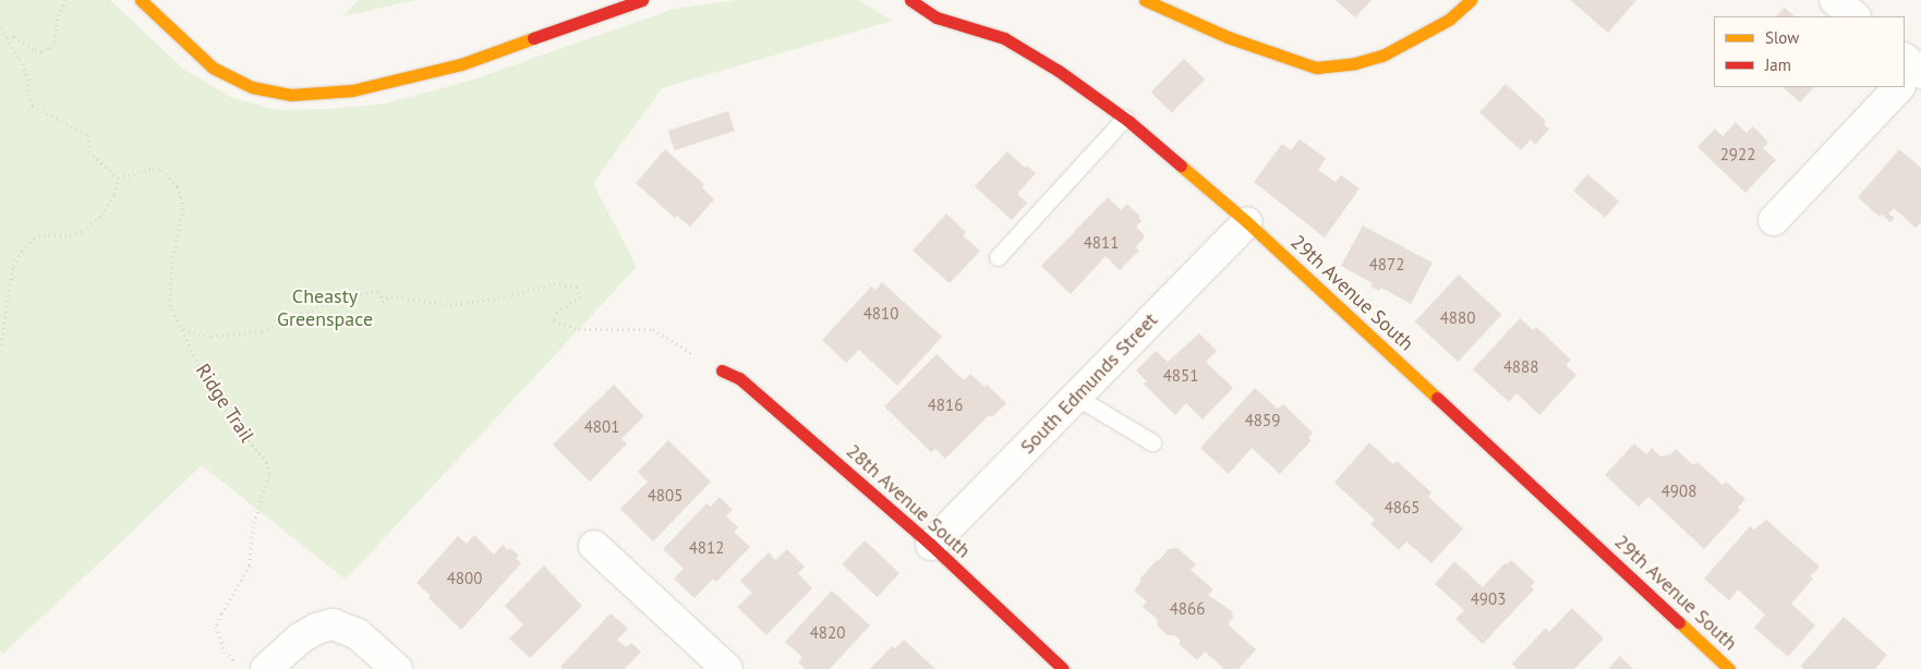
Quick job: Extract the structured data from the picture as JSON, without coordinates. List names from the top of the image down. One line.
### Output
{"streets":{"street":["29th Avenue South","South Edmunds Street","28th Avenue South"],"path":["Ridge Trail"]},"crossings":[["29th Avenue South","South Edmunds Street"],["South Edmunds Street","28th Avenue South"]],"parks":["Cheasty Greenspace"],"house_numbers":["2922","4811","4872","4810","4880","4888","4851","4816","4859","4801","4908","4805","4865","4812","4800","4903","4866","4820"],"legend":["Slow","Jam"]}
